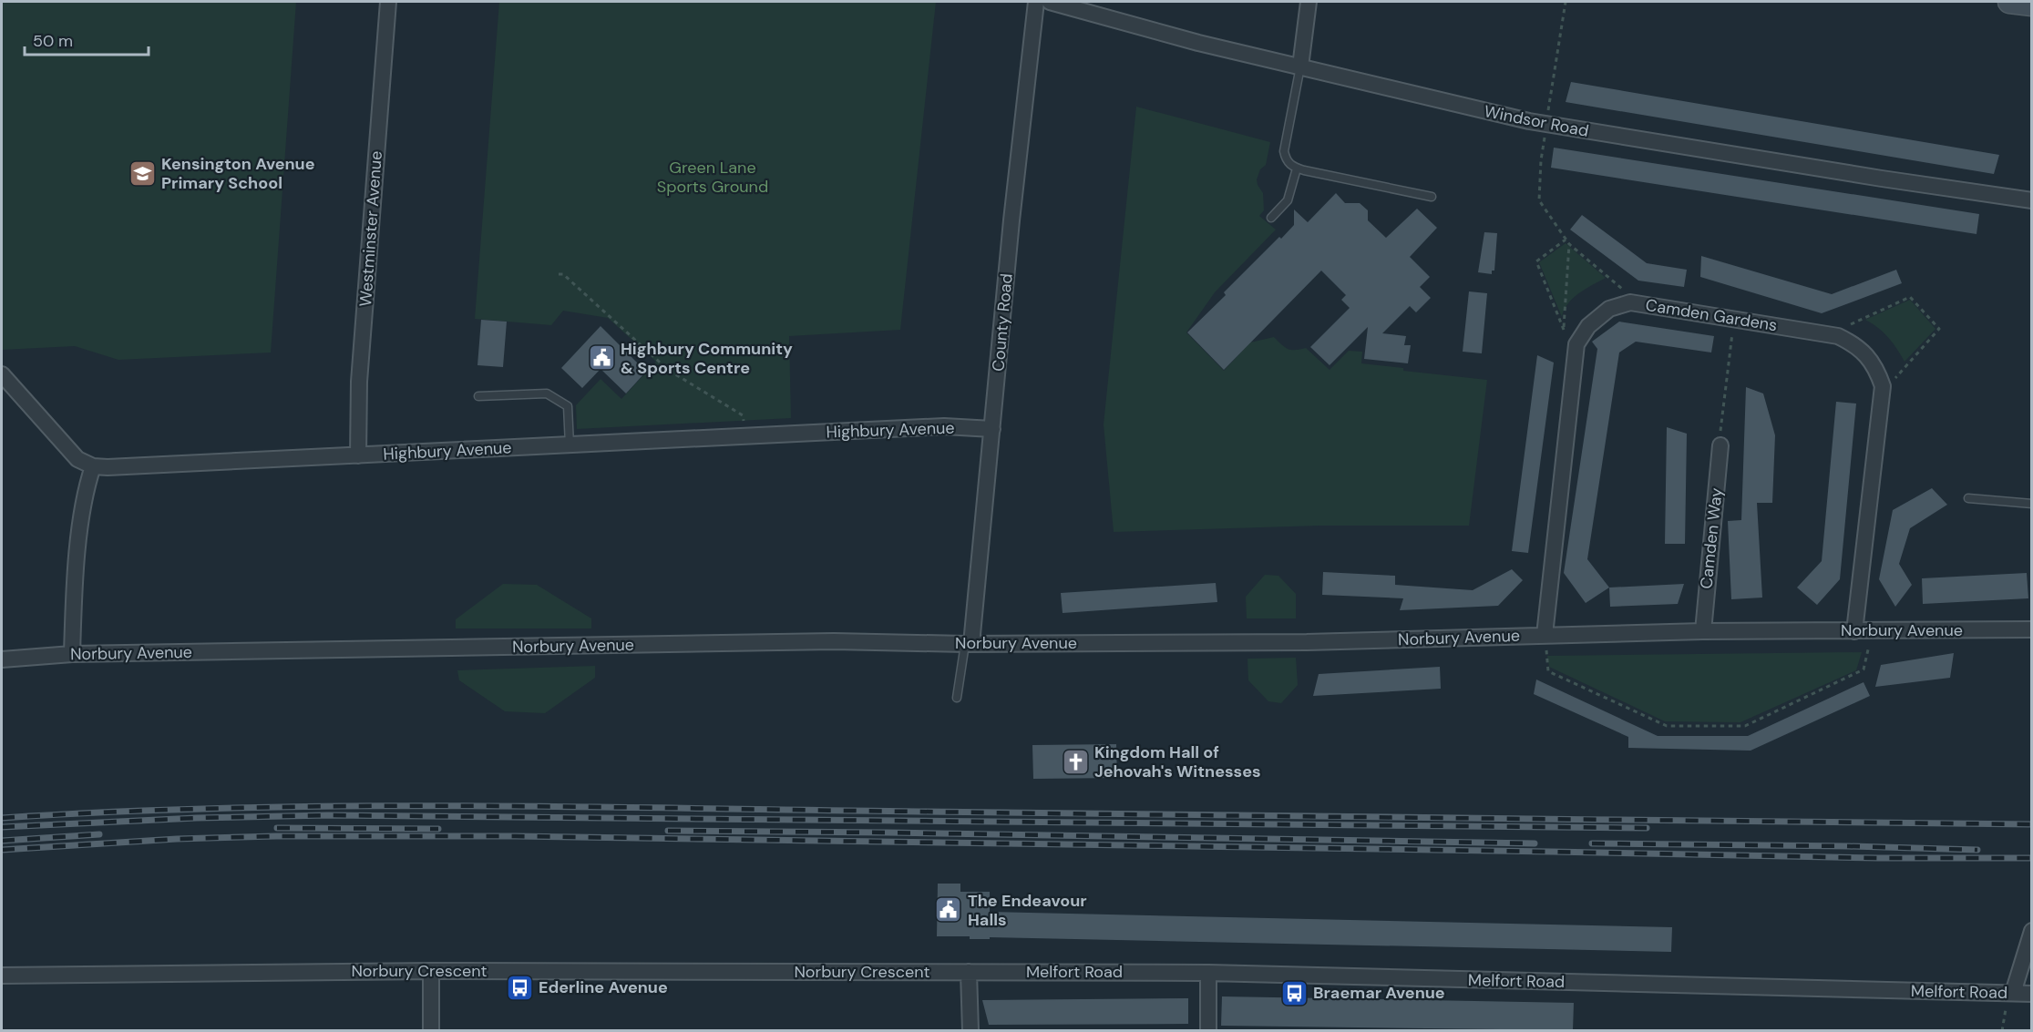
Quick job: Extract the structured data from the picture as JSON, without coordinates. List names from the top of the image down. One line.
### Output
{"streets":{"street":["Windsor Road","Westminster Avenue","Camden Gardens","County Road","Highbury Avenue","Camden Way","Norbury Avenue","Norbury Crescent","Melfort Road"]},"crossings":[["Westminster Avenue","Highbury Avenue"],["Camden Gardens","Norbury Avenue"],["County Road","Highbury Avenue"],["County Road","Norbury Avenue"],["Camden Way","Norbury Avenue"],["Norbury Crescent","Melfort Road"]],"parks":["Green Lane Sports Ground"],"places":{"school or university":["Kensington Avenue Primary School"],"public building":["Highbury Community & Sports Centre","The Endeavour Halls"],"church":["Kingdom Hall of Jehovah's Witnesses"],"bus stop":["Ederline Avenue","Braemar Avenue"]},"scale_bar":"50 m"}
